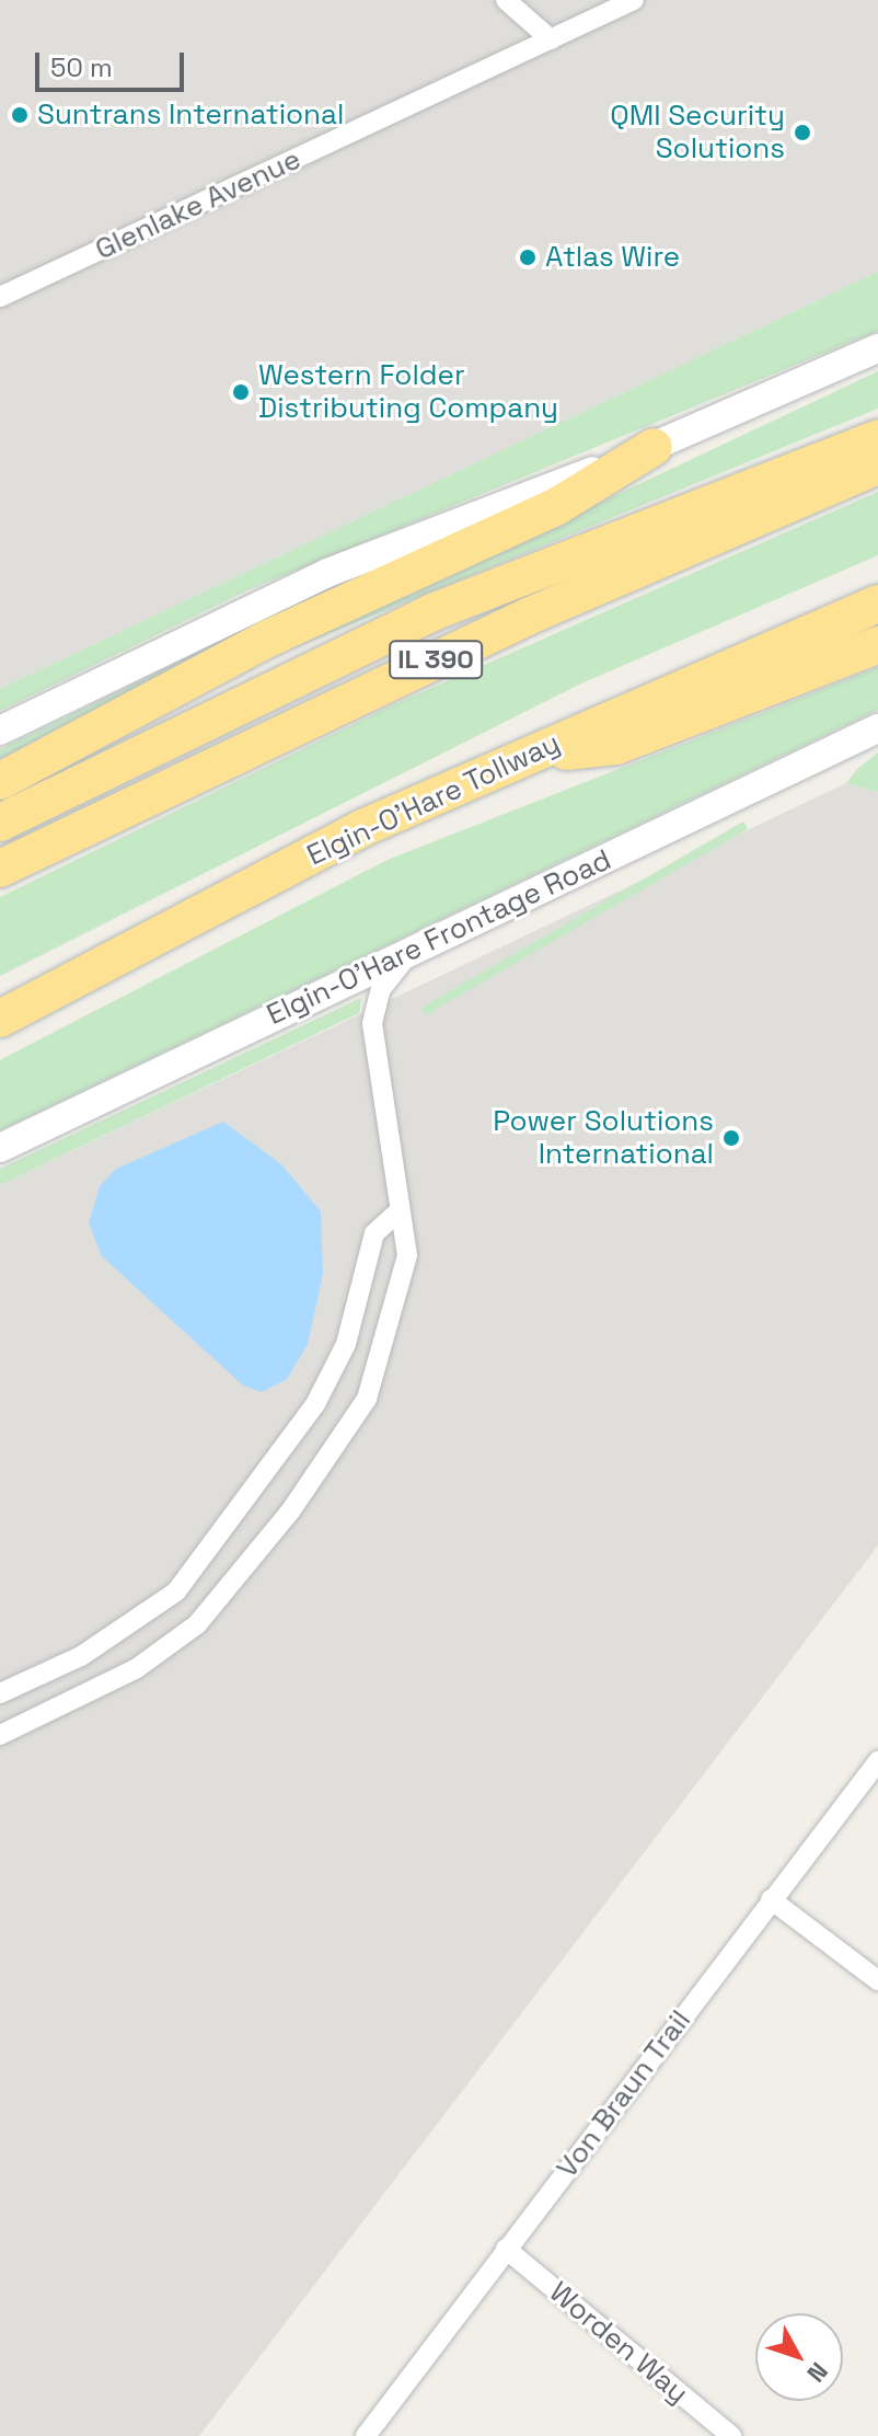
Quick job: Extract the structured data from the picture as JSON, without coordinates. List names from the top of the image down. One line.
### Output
{"streets":{"highway":["IL 390","Elgin-O'Hare Tollway"],"main road":["Elgin-O'Hare Frontage Road"],"street":["Glenlake Avenue","Von Braun Trail","Worden Way"]},"crossings":[["Von Braun Trail","Worden Way"]],"places":["Suntrans International","QMI Security Solutions","Atlas Wire","Western Folder Distributing Company","Power Solutions International"],"scale_bar":"50 m","north":"bottom right"}
